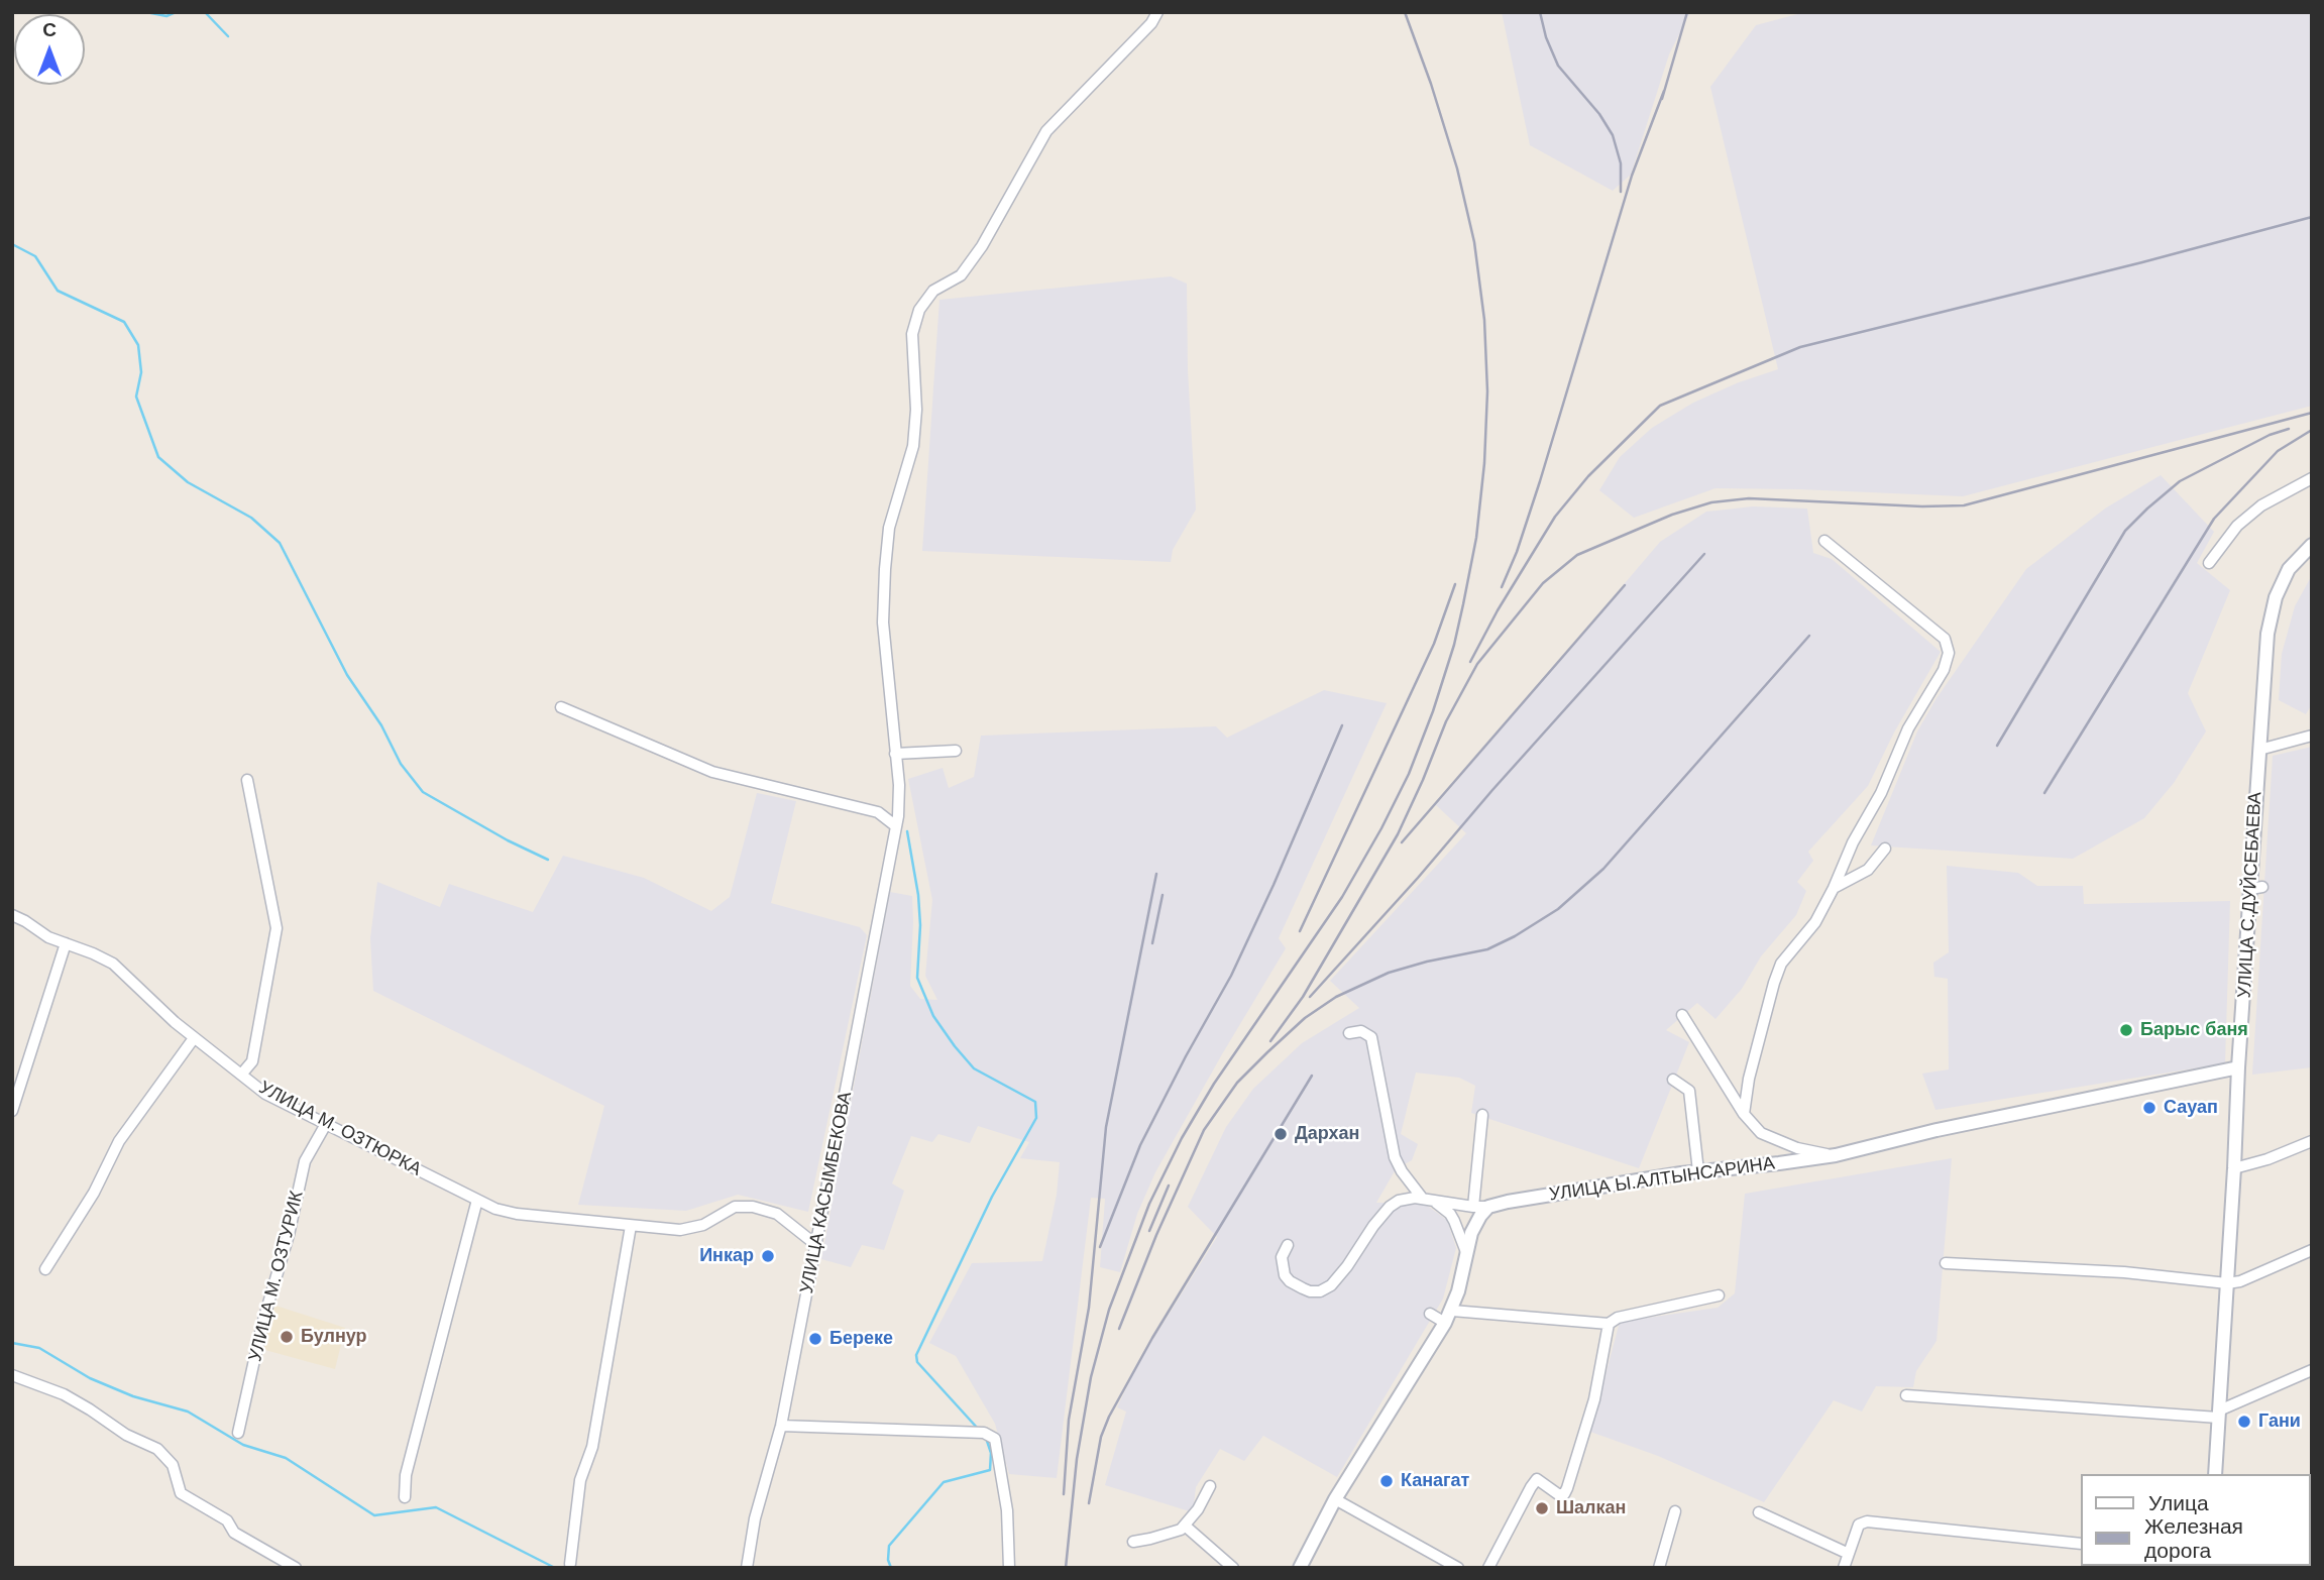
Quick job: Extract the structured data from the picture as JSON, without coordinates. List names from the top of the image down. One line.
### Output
{"streets":{"street":["УЛИЦА С.ДУЙСЕБАЕВА","УЛИЦА М. ОЗТЮРКА","УЛИЦА Ы.АЛТЫНСАРИНА","УЛИЦА КАСЫМБЕКОВА","УЛИЦА М. ОЗТУРИК"]},"crossings":[["УЛИЦА С.ДУЙСЕБАЕВА","УЛИЦА Ы.АЛТЫНСАРИНА"],["УЛИЦА М. ОЗТЮРКА","УЛИЦА КАСЫМБЕКОВА"],["УЛИЦА М. ОЗТЮРКА","УЛИЦА М. ОЗТУРИК"]],"places":["Барыс баня","Сауап","Дархан","Инкар","Булнур","Береке","Гани","Канагат","Шалкан"],"legend":["Улица","Железная дорога"],"north":"top"}
